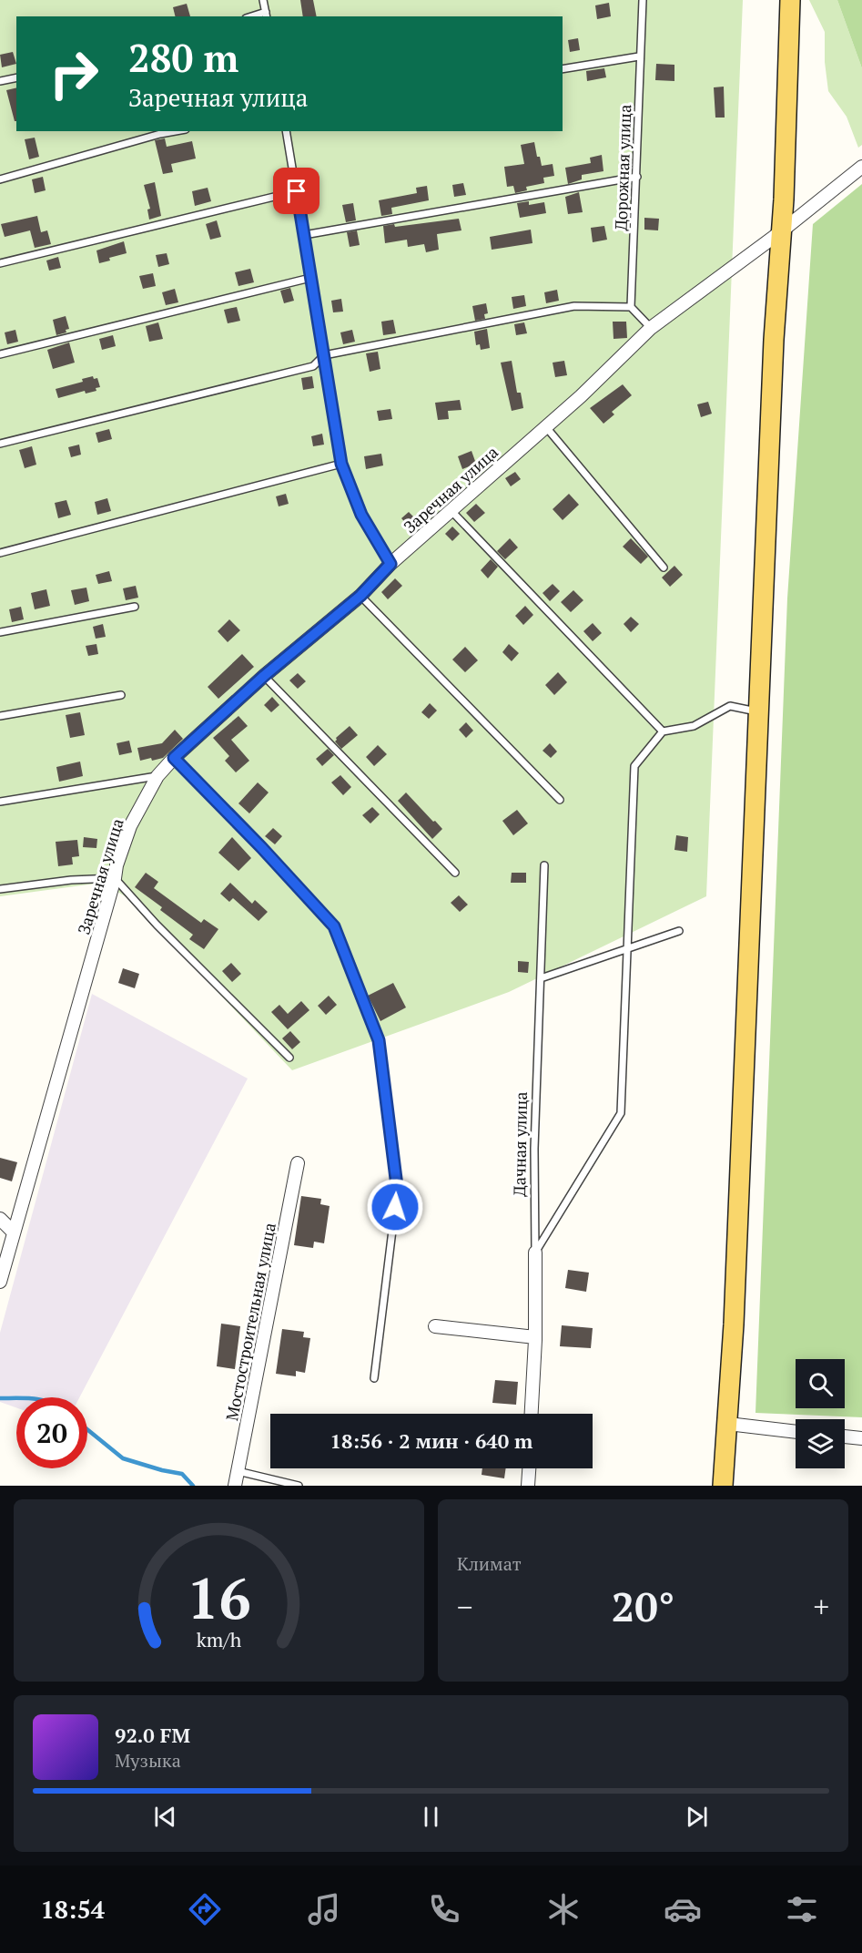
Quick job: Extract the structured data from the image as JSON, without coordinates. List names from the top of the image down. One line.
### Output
{"streets":{"street":["Заречная улица","Дачная улица","Мостостроительная улица"],"lane":["Дорожная улица"]},"page":{"turn":["280 m","Заречная улица"],"limit":"20","trip":"18:56 · 2 мин · 640 m","tile":"Климат","heat":["−","20°","+"],"song":["92.0 FM","Музыка"],"tabs":"18:54","gauge":["16","km/h"]}}
